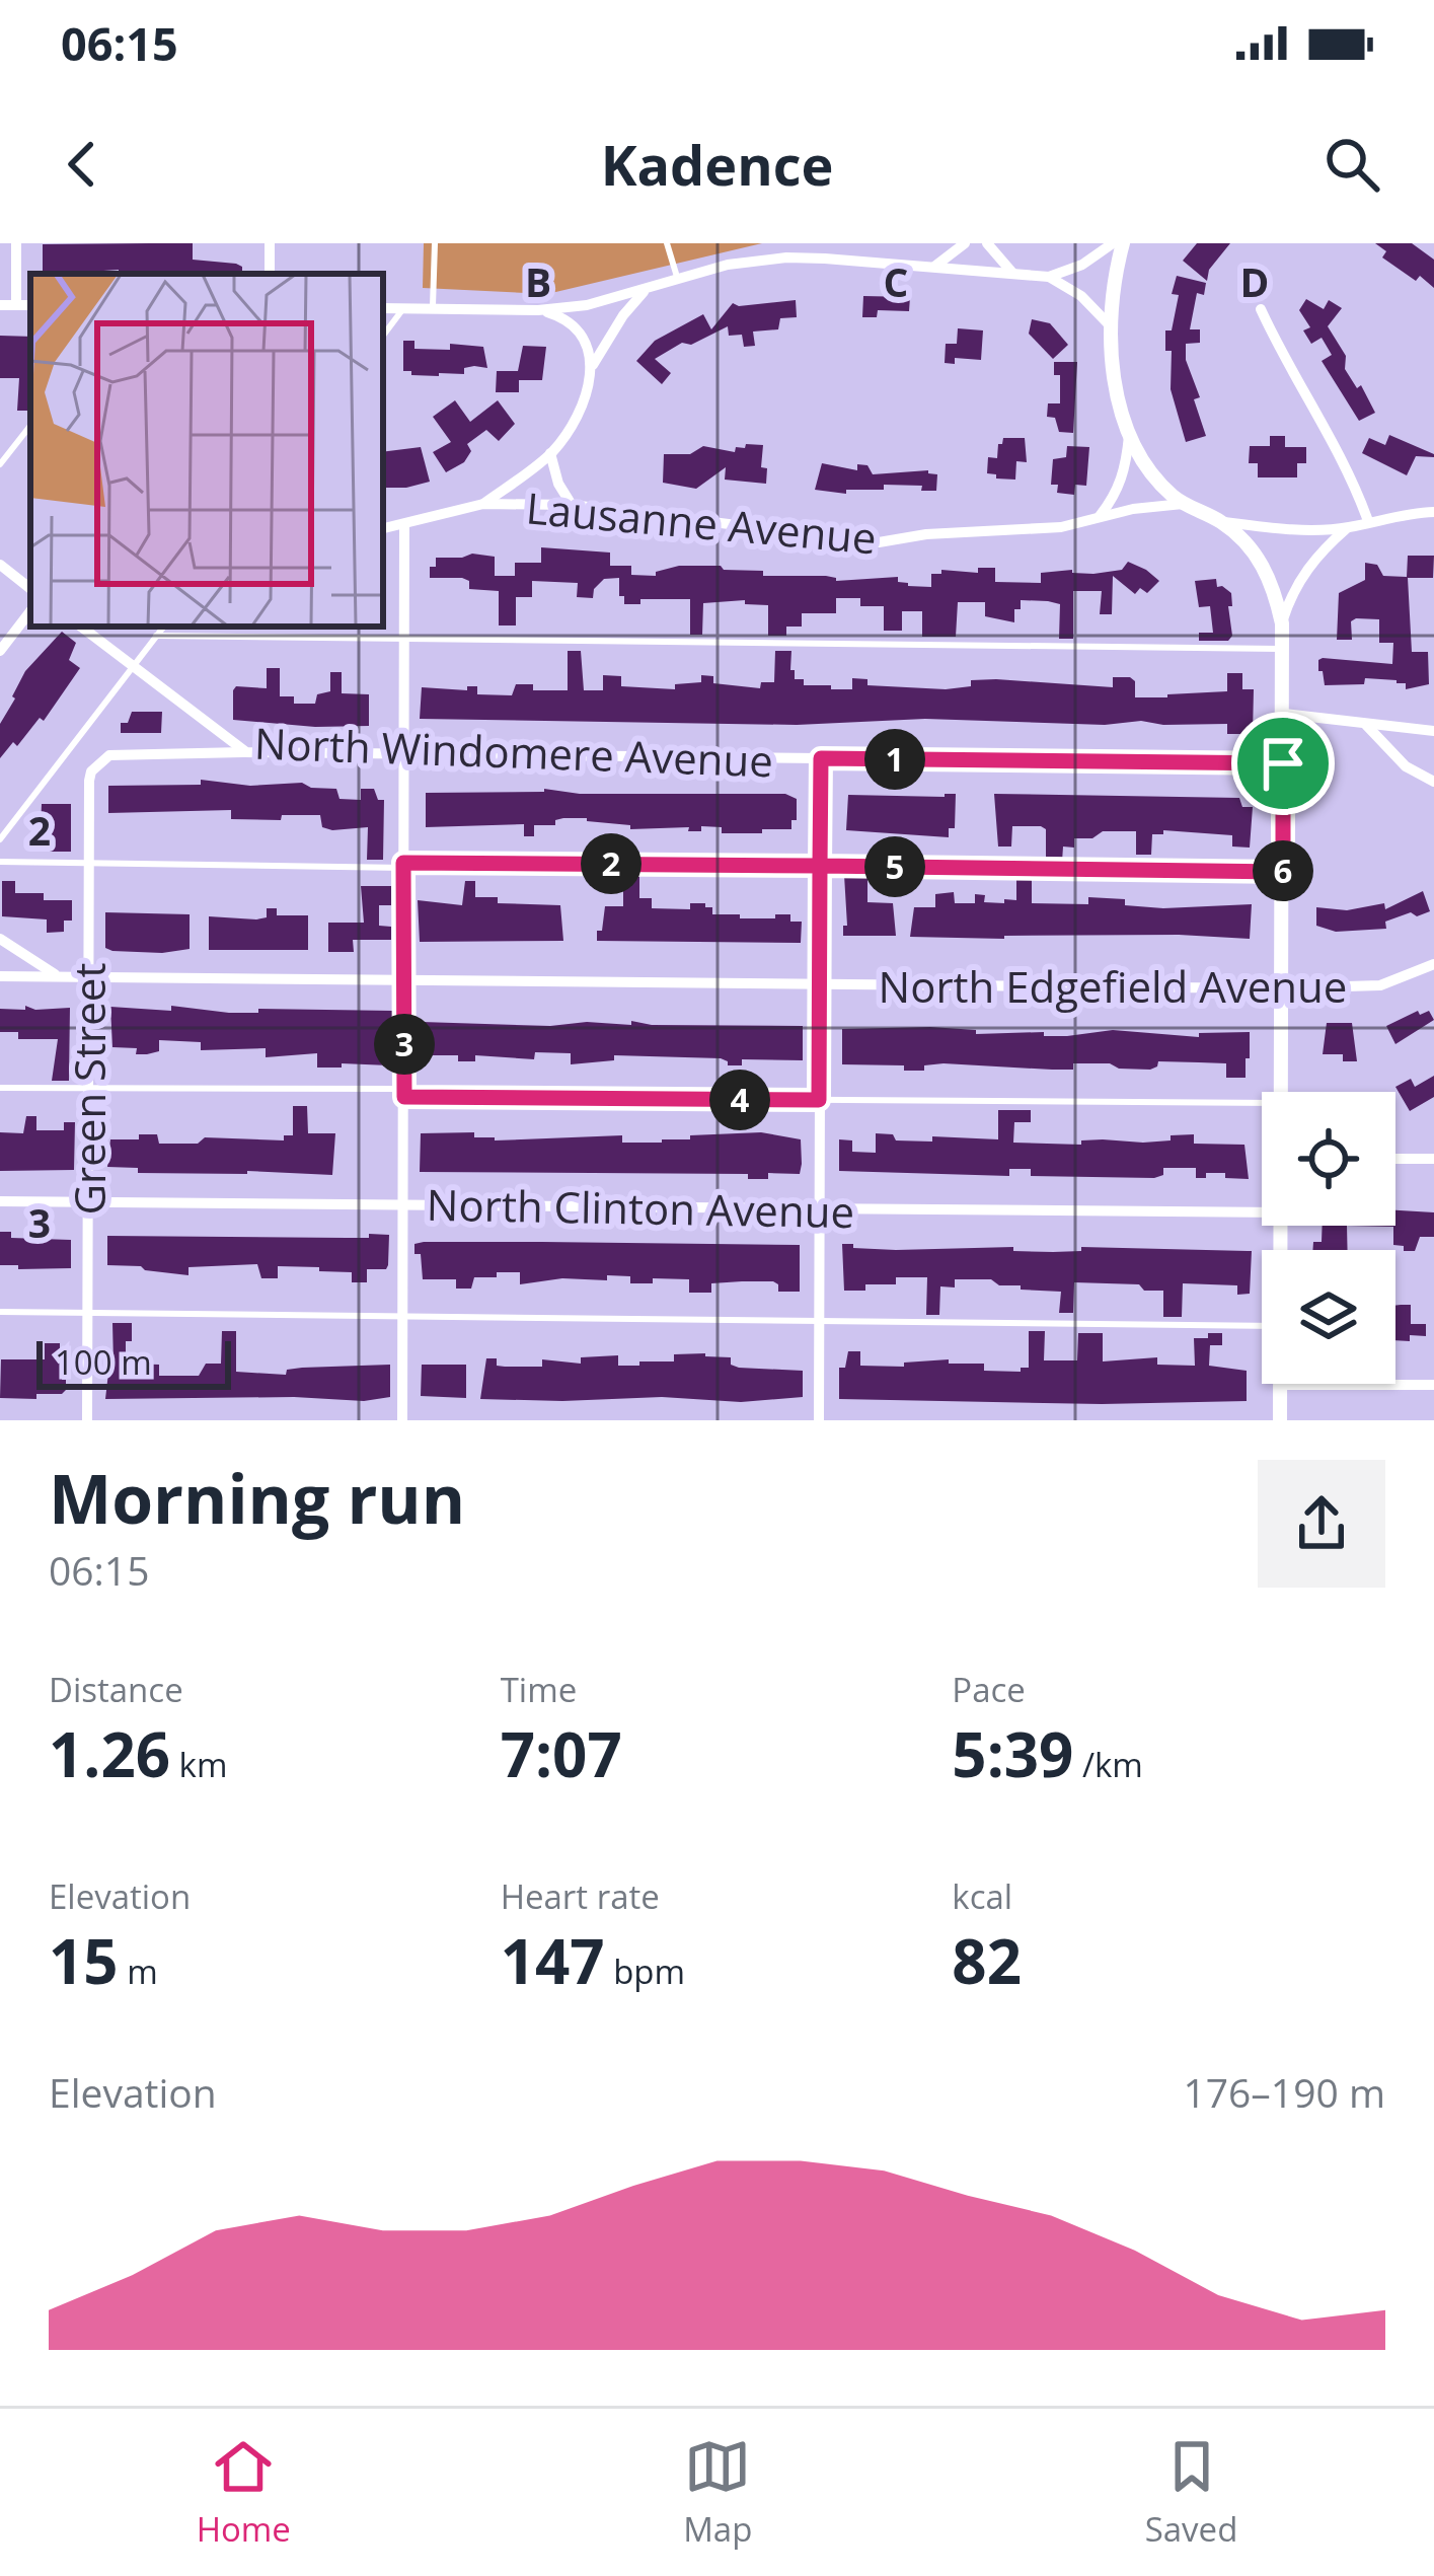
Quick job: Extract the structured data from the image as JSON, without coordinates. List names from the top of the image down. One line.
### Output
{"streets":{"street":["Lausanne Avenue","North Windomere Avenue","North Edgefield Avenue","Green Street","North Clinton Avenue"]},"crossings":[["North Windomere Avenue","Green Street"],["North Edgefield Avenue","Green Street"],["Green Street","North Clinton Avenue"]],"scale_bar":"100 m","page":{"status":"06:15","header":"Kadence","pins":["1","2","5","6","3","4"],"scale":"100 m","heading":["Morning run","06:15"],"stats":[["Distance","1.26 km"],["Time","7:07"],["Pace","5:39 /km"],["Elevation","15 m"],["Heart rate","147 bpm"],["kcal","82"]],"chart":["Elevation","176–190 m"],"tabs":["Home","Map","Saved"]},"grid":{"columns":["B","C","D"],"rows":["2","3"]}}
